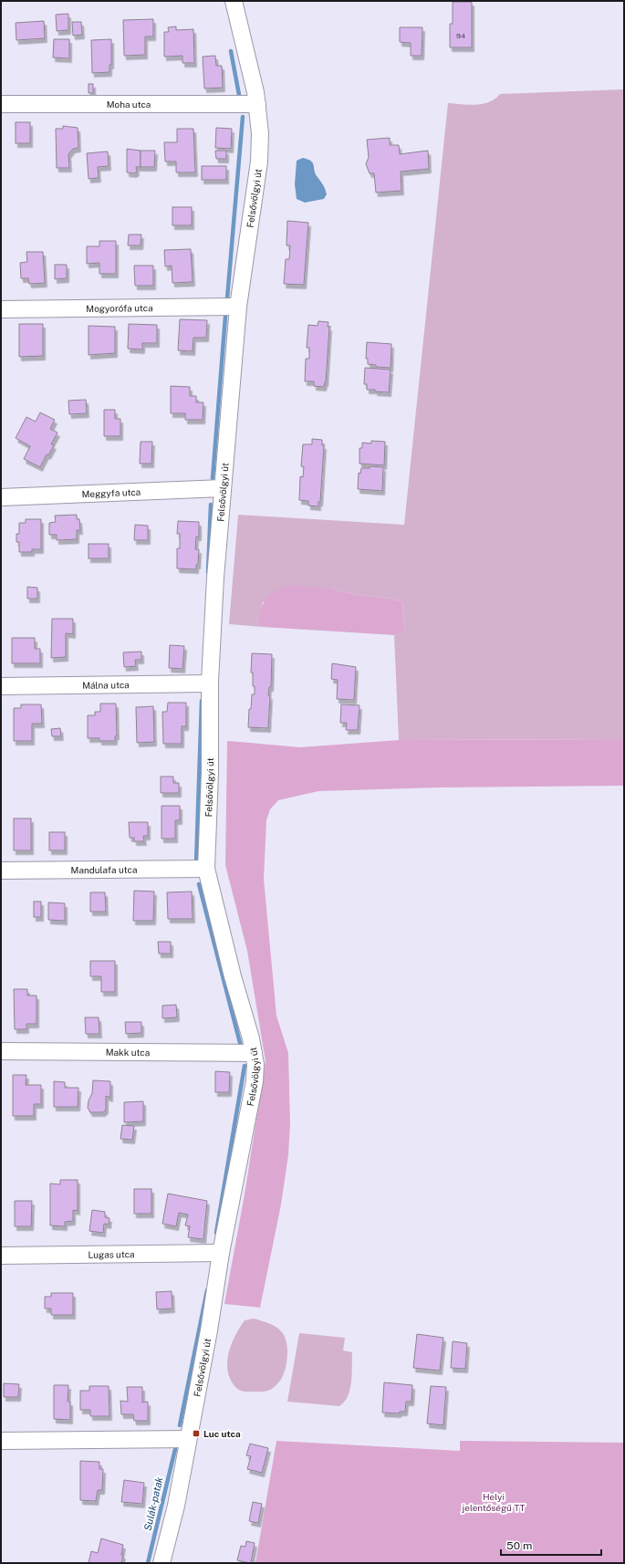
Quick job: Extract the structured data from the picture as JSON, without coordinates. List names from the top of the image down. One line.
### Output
{"streets":{"street":["Moha utca","Felsővölgyi út","Mogyorófa utca","Meggyfa utca","Málna utca","Mandulafa utca","Makk utca","Lugas utca"]},"crossings":[["Moha utca","Felsővölgyi út"],["Felsővölgyi út","Mogyorófa utca"],["Felsővölgyi út","Meggyfa utca"],["Felsővölgyi út","Málna utca"],["Felsővölgyi út","Mandulafa utca"],["Felsővölgyi út","Makk utca"],["Felsővölgyi út","Lugas utca"]],"water":["Sulák-patak"],"parks":["Helyi jelentőségű TT"],"places":{"transit":["Luc utca"]},"house_numbers":["94"],"scale_bar":"50 m"}
